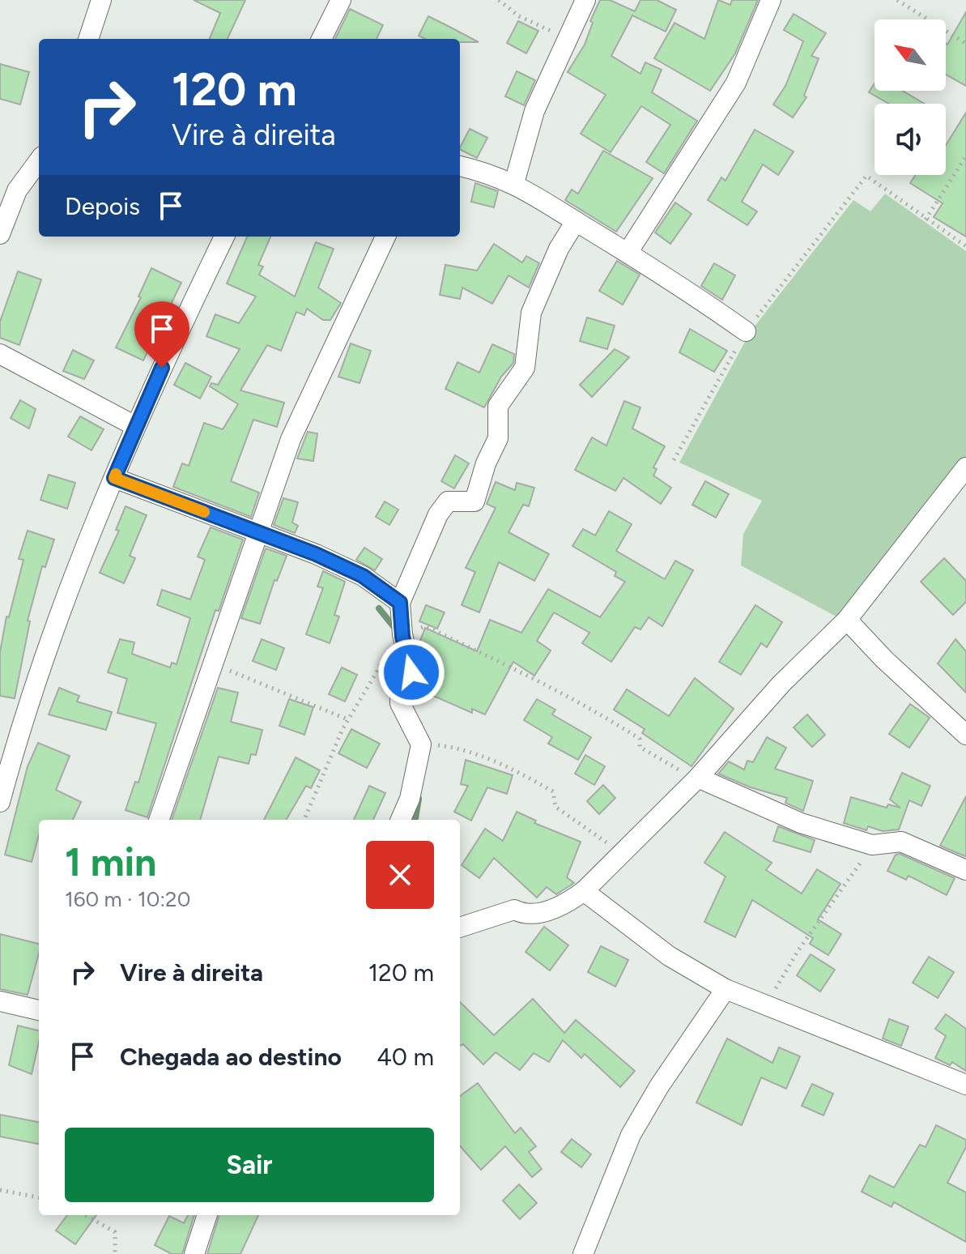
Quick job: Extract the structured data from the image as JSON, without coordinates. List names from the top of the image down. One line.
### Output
{"north":"top left","page":{"turn":["120 m","Vire à direita"],"then":"Depois","heading":["1 min","160 m · 10:20"],"list":[{"name":"Vire à direita","value":"120 m"},{"name":"Chegada ao destino","value":"40 m"}],"buttons":"Sair"}}
